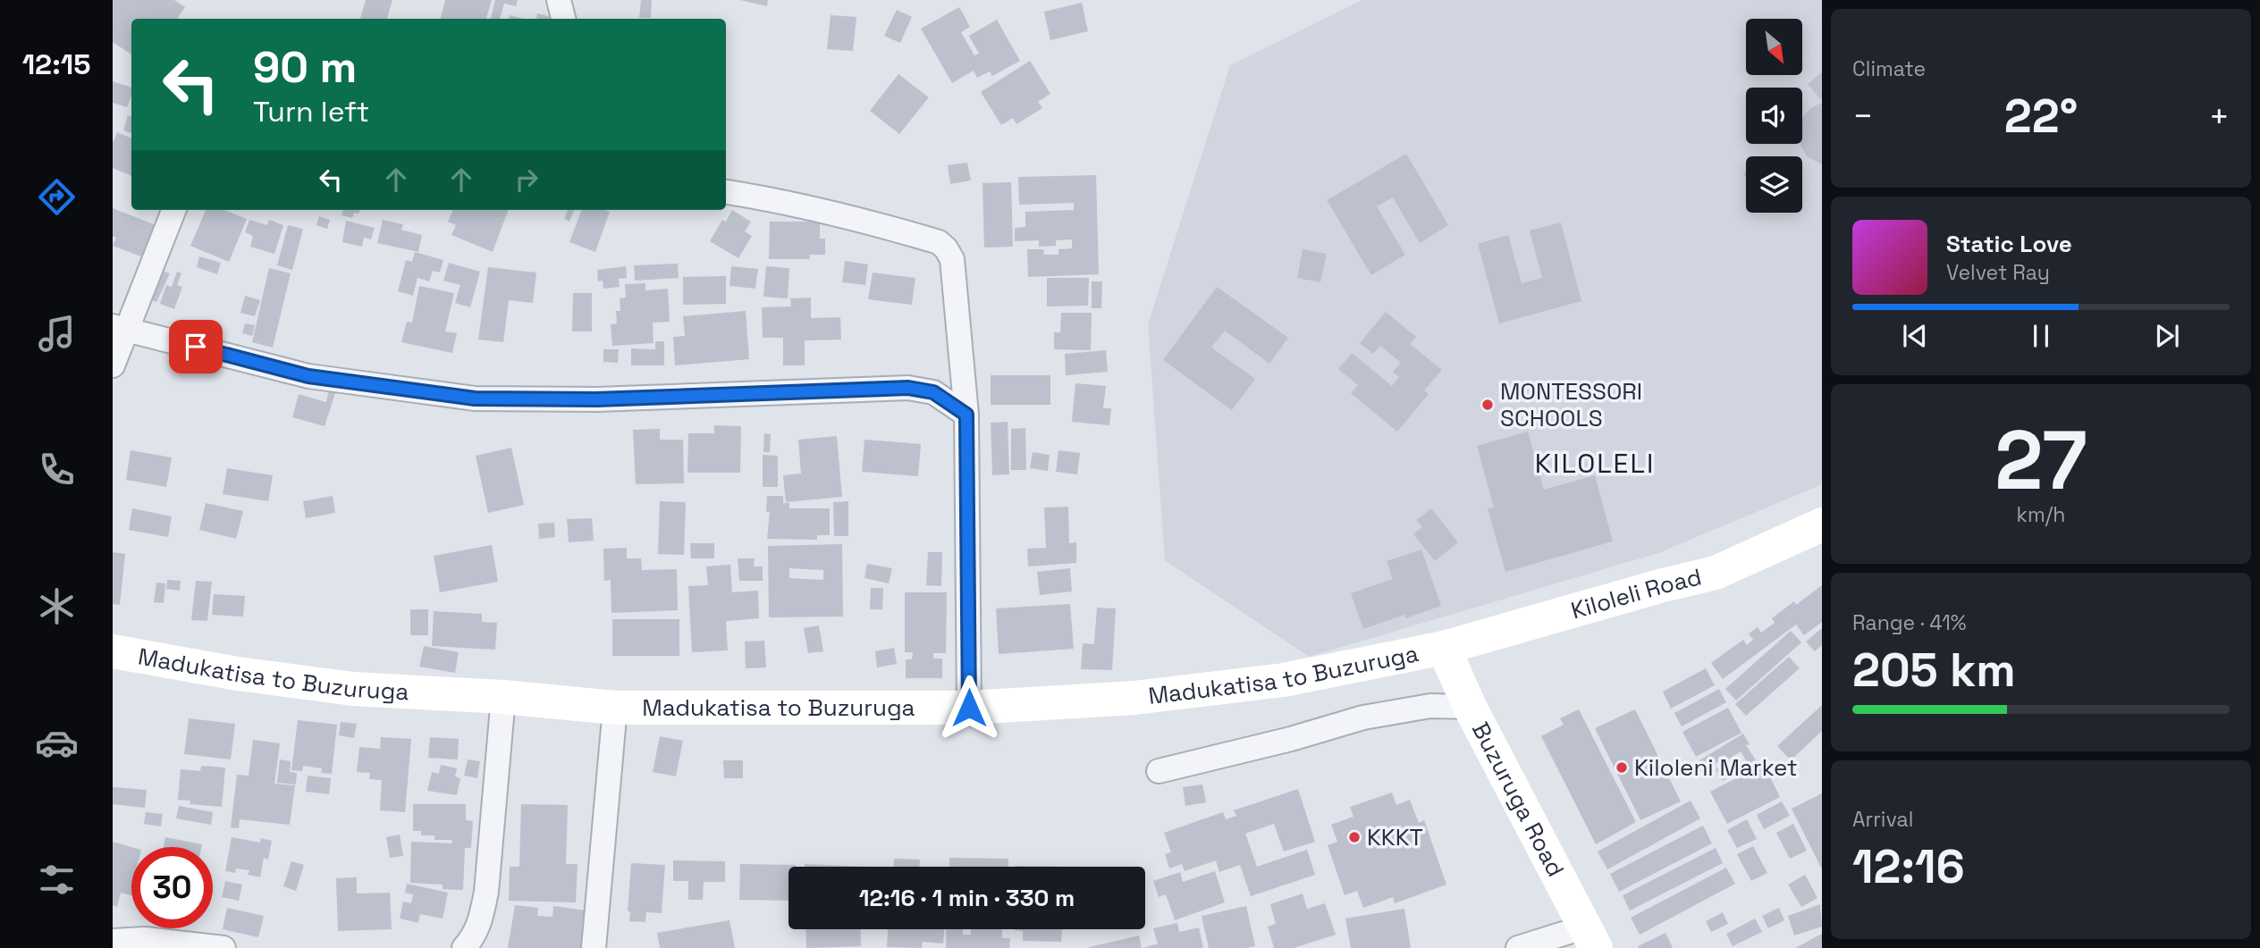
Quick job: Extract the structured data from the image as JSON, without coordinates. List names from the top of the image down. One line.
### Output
{"streets":{"main road":["Kiloleli Road","Madukatisa to Buzuruga","Buzuruga Road"]},"crossings":[["Kiloleli Road","Madukatisa to Buzuruga"],["Kiloleli Road","Buzuruga Road"],["Madukatisa to Buzuruga","Buzuruga Road"]],"districts":["KILOLELI"],"places":["MONTESSORI SCHOOLS","Kiloleni Market","KKKT"],"north":"bottom right","page":{"tabs":"12:15","tile":["Climate",["27","km/h"],["Range · 41%","205 km"],["Arrival","12:16"]],"turn":["90 m","Turn left"],"heat":["−","22°","+"],"song":["Static Love","Velvet Ray"],"limit":"30","trip":"12:16 · 1 min · 330 m"}}
